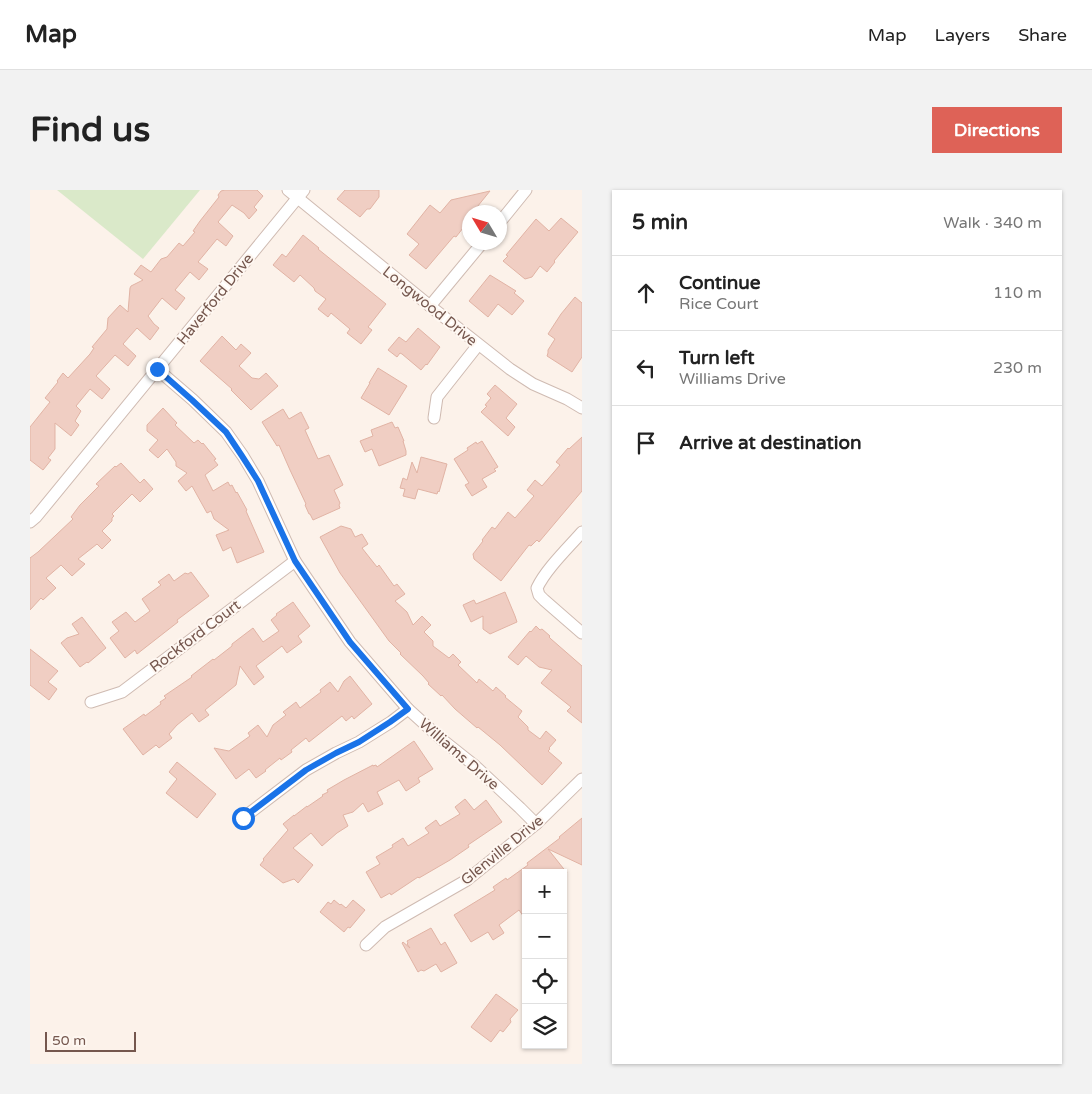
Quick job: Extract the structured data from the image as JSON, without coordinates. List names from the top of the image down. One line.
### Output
{"streets":{"street":["Haverford Drive","Longwood Drive","Rockford Court","Williams Drive","Glenville Drive"]},"crossings":[["Haverford Drive","Longwood Drive"],["Haverford Drive","Williams Drive"],["Rockford Court","Williams Drive"],["Williams Drive","Glenville Drive"]],"scale_bar":"50 m","north":"top left","page":{"header":"Map","nav":["Map","Layers","Share"],"buttons":"Directions","title":"Find us","heading":["5 min","Walk · 340 m"],"list":[["Continue","Rice Court","110 m"],["Turn left","Williams Drive","230 m"],"Arrive at destination"],"map_buttons":["+","−"],"scale":"50 m"}}
